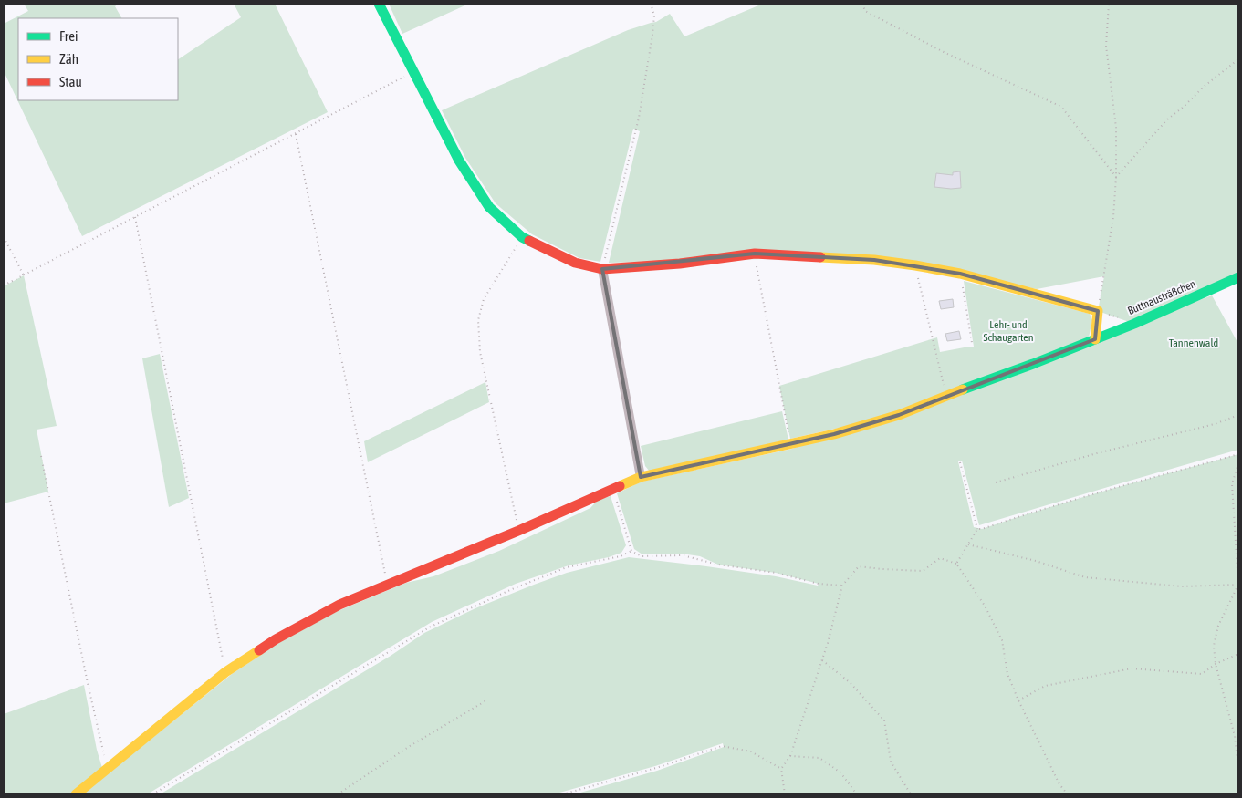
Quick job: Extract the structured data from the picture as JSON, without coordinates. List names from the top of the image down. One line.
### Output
{"streets":{"street":["Buttnausträßchen"]},"parks":["Lehr- und Schaugarten","Tannenwald"],"legend":["Frei","Zäh","Stau"]}
